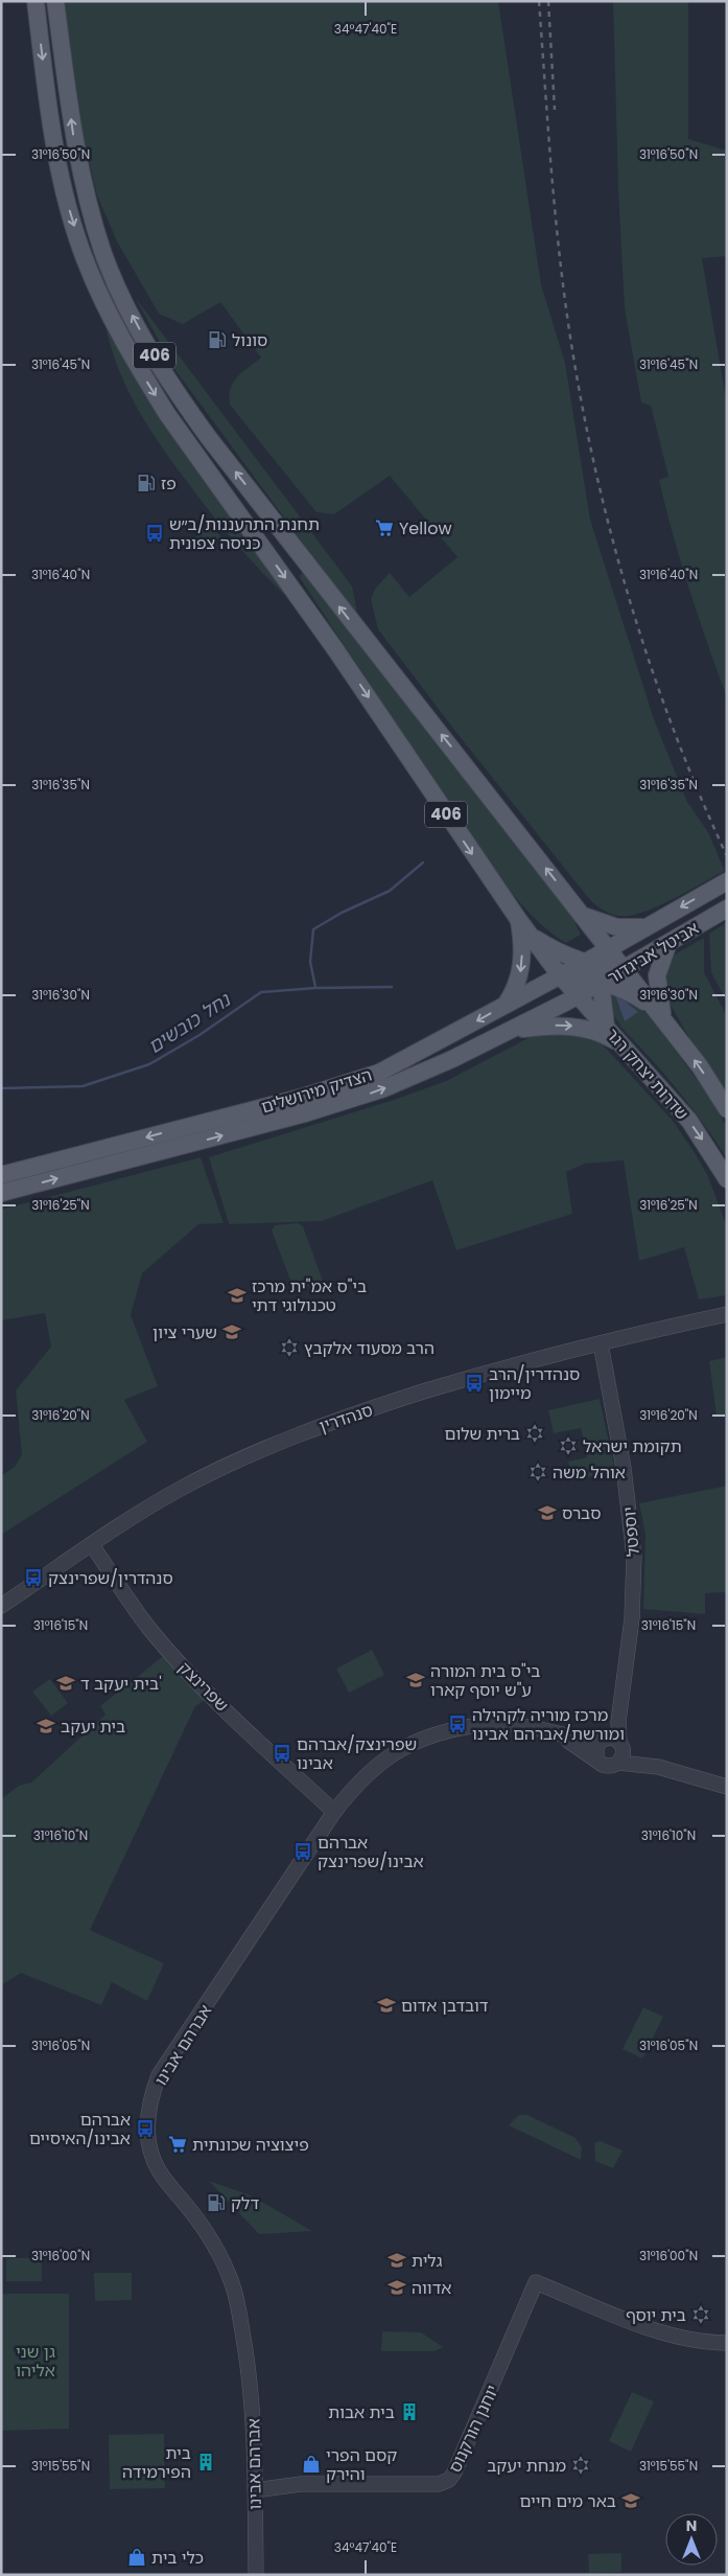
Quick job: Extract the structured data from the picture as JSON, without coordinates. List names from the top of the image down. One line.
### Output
{"streets":{"main road":["406","אביטל אביגדור","שדרות יצחק רגר","הצדיק מירושלים"],"street":["סנהדרין","יוספטל","שפרינצק","אברהם אבינו","יוחנן הורקנוס"]},"crossings":[["406","אביטל אביגדור"],["406","שדרות יצחק רגר"],["406","הצדיק מירושלים"],["אביטל אביגדור","שדרות יצחק רגר"],["אביטל אביגדור","הצדיק מירושלים"],["שדרות יצחק רגר","הצדיק מירושלים"],["סנהדרין","יוספטל"],["סנהדרין","שפרינצק"],["יוספטל","אברהם אבינו"],["שפרינצק","אברהם אבינו"],["אברהם אבינו","יוחנן הורקנוס"]],"water":["נחל כובשים"],"parks":["גן שני אליהו"],"places":{"fuel station":["סונול","פז","דלק"],"supermarket":["Yellow","פיצוציה שכונתית"],"bus stop":["תחנת התרעננות/ב״ש כניסה צפונית","סנהדרין/הרב מיימון","סנהדרין/שפרינצק","מרכז מוריה לקהילה ומורשת/אברהם אבינו","שפרינצק/אברהם אבינו","אברהם אבינו/שפרינצק","אברהם אבינו/האיסיים"],"school or university":["בי\"ס אמ\"ית מרכז טכנולוגי דתי","שערי ציון","סברס","בי\"ס בית המורה ע\"ש יוסף קארו","בית יעקב ד'","בית יעקב","דובדבן אדום","גלית","אדווה","באר מים חיים"],"synagogue":["הרב מסעוד אלקבץ","ברית שלום","תקומת ישראל","אוהל משה","בית יוסף","מנחת יעקב"],"building":["בית אבות","בית הפירמידה"],"shop":["קסם הפרי והירק","כלי בית"]},"north":"top","coordinates":["34°47'40\"E","31°16'50\"N","31°16'45\"N","31°16'40\"N","31°16'35\"N","31°16'30\"N","31°16'25\"N","31°16'20\"N","31°16'15\"N","31°16'10\"N","31°16'05\"N","31°16'00\"N","31°15'55\"N"]}
